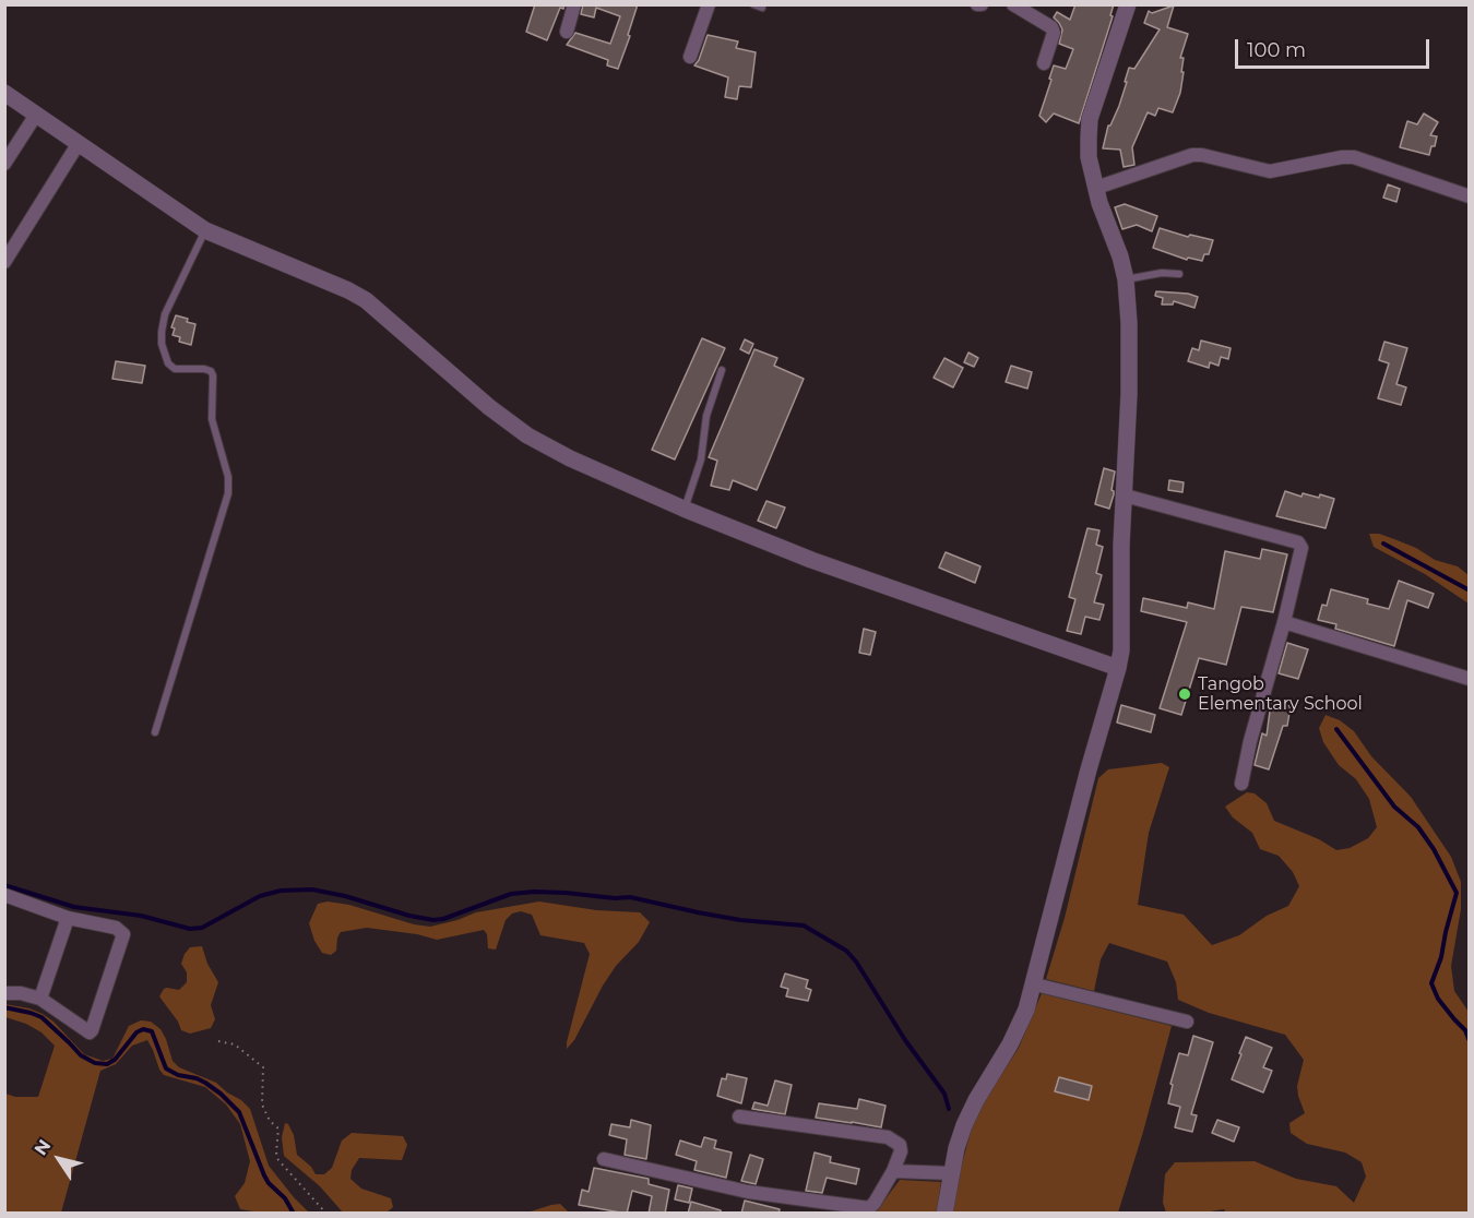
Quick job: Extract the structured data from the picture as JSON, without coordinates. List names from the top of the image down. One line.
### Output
{"places":["Tangob Elementary School"],"scale_bar":"100 m","north":"top left"}
